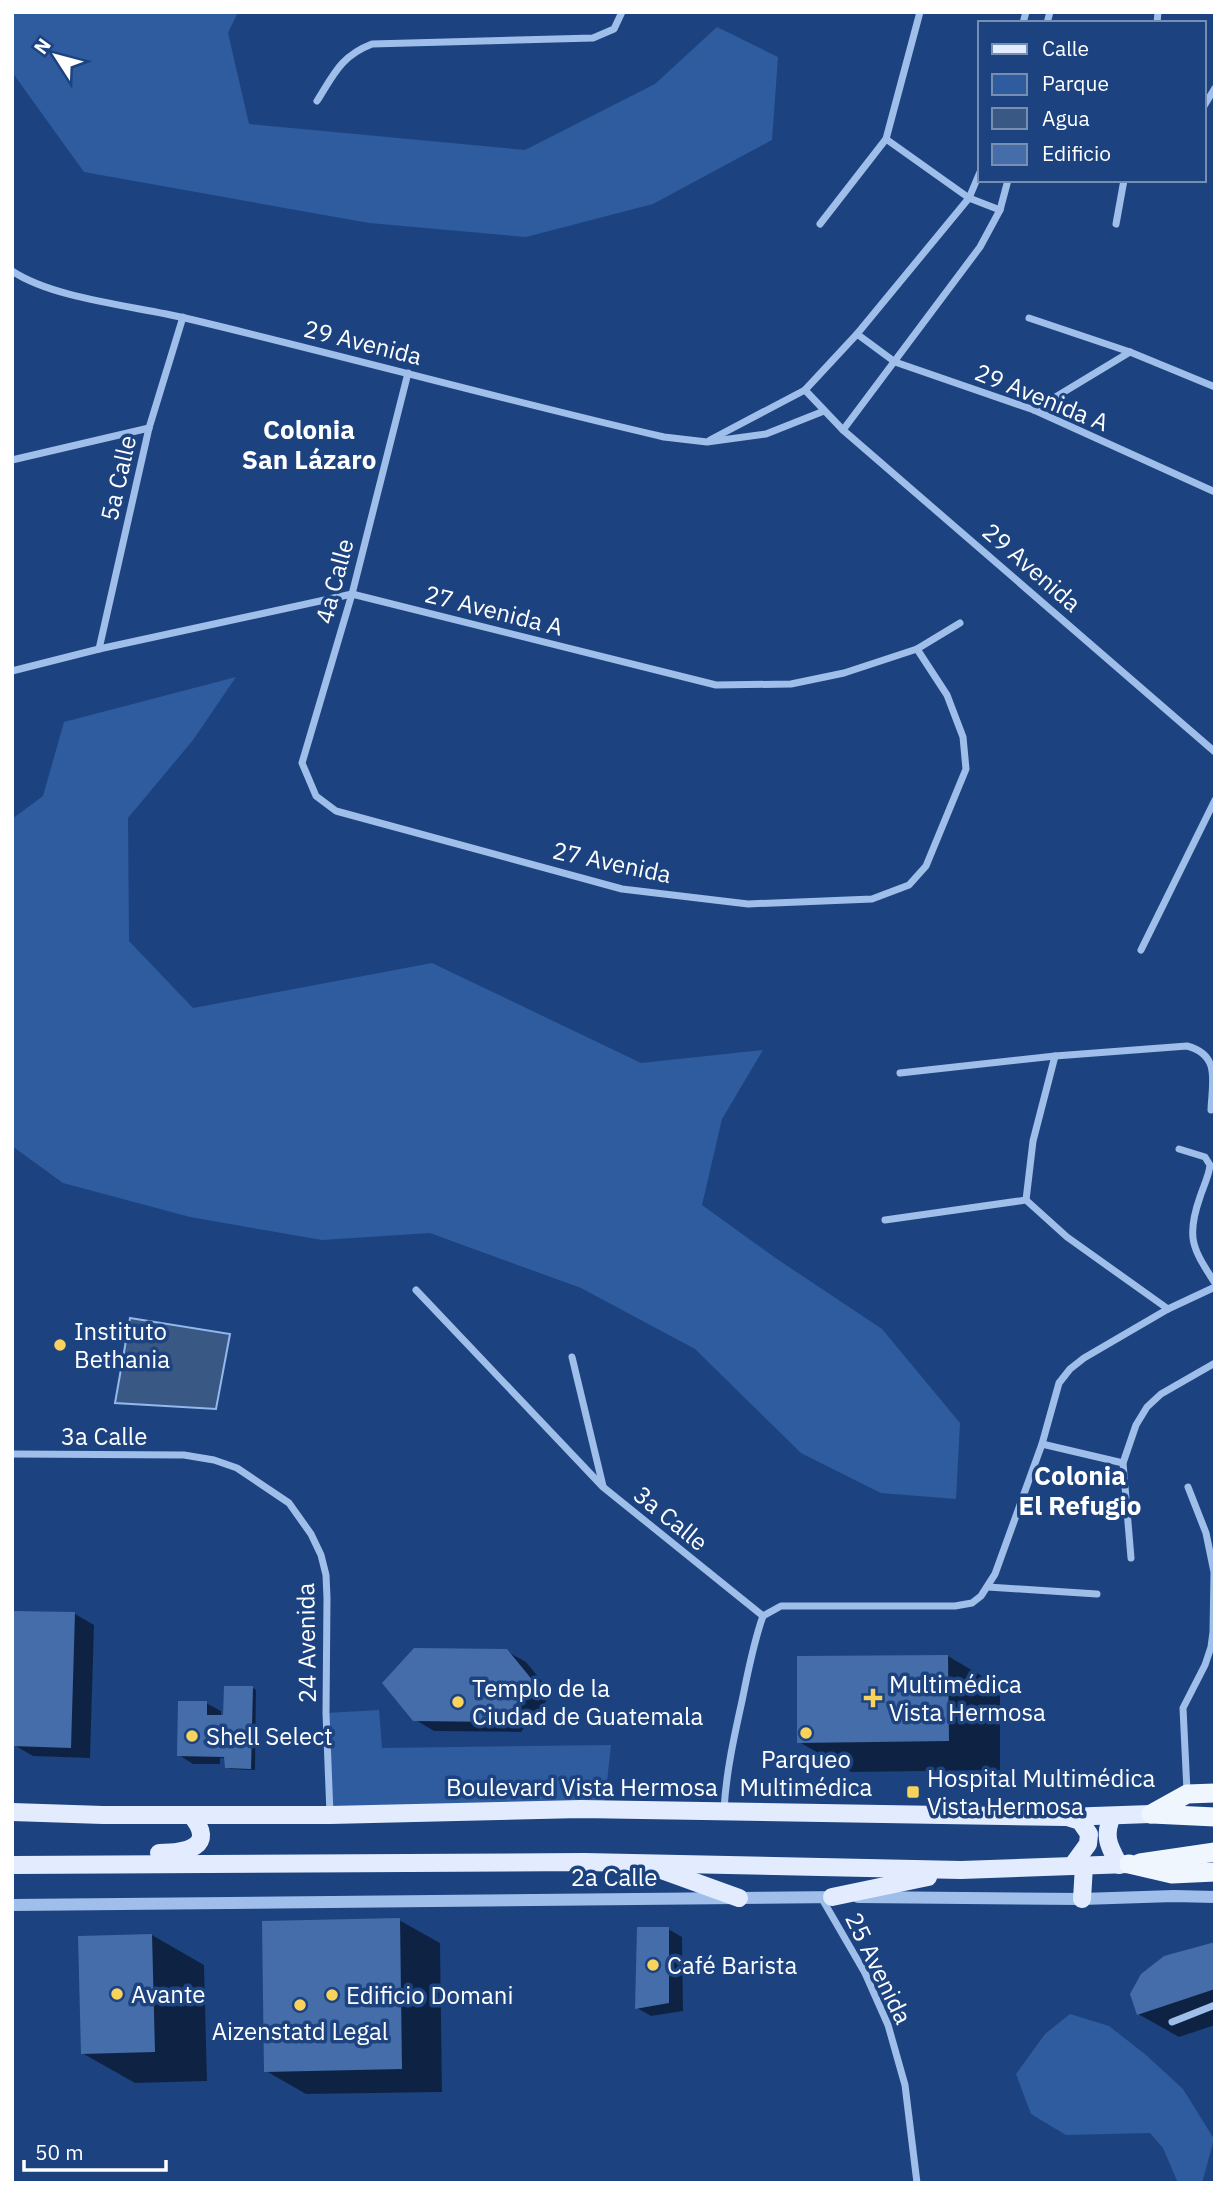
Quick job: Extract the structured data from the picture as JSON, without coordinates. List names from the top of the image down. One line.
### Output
{"streets":{"main road":["Boulevard Vista Hermosa"],"street":["29 Avenida","29 Avenida A","5a Calle","4a Calle","27 Avenida A","27 Avenida","3a Calle","24 Avenida","2a Calle","25 Avenida"]},"crossings":[["29 Avenida","5a Calle"],["29 Avenida","4a Calle"],["5a Calle","27 Avenida A"],["4a Calle","27 Avenida A"],["4a Calle","27 Avenida"],["27 Avenida A","27 Avenida"],["3a Calle","24 Avenida"],["24 Avenida","Boulevard Vista Hermosa"],["2a Calle","25 Avenida"]],"districts":["Colonia San Lázaro","Colonia El Refugio"],"places":{"other":["Instituto Bethania","Templo de la Ciudad de Guatemala","Parqueo Multimédica","Shell Select","Café Barista","Avante","Edificio Domani","Aizenstatd Legal"],"health":["Multimédica Vista Hermosa"],"transit":["Hospital Multimédica Vista Hermosa"]},"legend":["Calle","Parque","Agua","Edificio"],"scale_bar":"50 m","north":"top left"}
